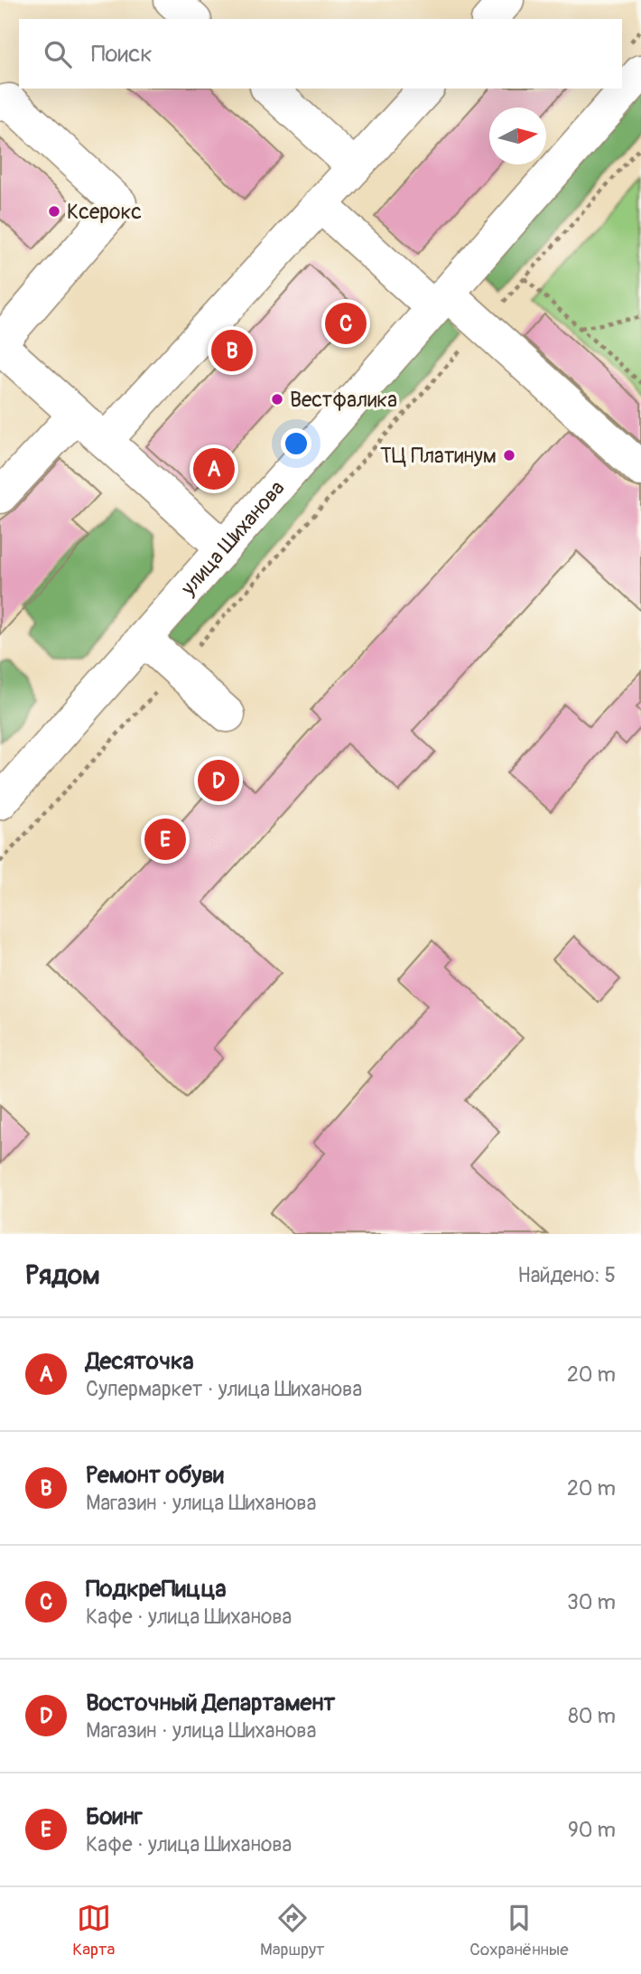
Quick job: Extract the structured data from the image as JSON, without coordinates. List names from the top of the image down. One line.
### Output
{"streets":{"street":["улица Шиханова"]},"places":["Ксерокс","Вестфалика","ТЦ Платинум"],"north":"right","page":{"search":"Поиск","pins":["C","B","A","D","E"],"heading":["Рядом","Найдено: 5"],"list":[{"mark":"A","name":"Десяточка","note":"Супермаркет · улица Шиханова","value":"20 m"},{"mark":"B","name":"Ремонт обуви","note":"Магазин · улица Шиханова","value":"20 m"},{"mark":"C","name":"ПодкреПицца","note":"Кафе · улица Шиханова","value":"30 m"},{"mark":"D","name":"Восточный Департамент","note":"Магазин · улица Шиханова","value":"80 m"},{"mark":"E","name":"Боинг","note":"Кафе · улица Шиханова","value":"90 m"}],"nav":["Карта","Маршрут","Сохранённые"]}}
